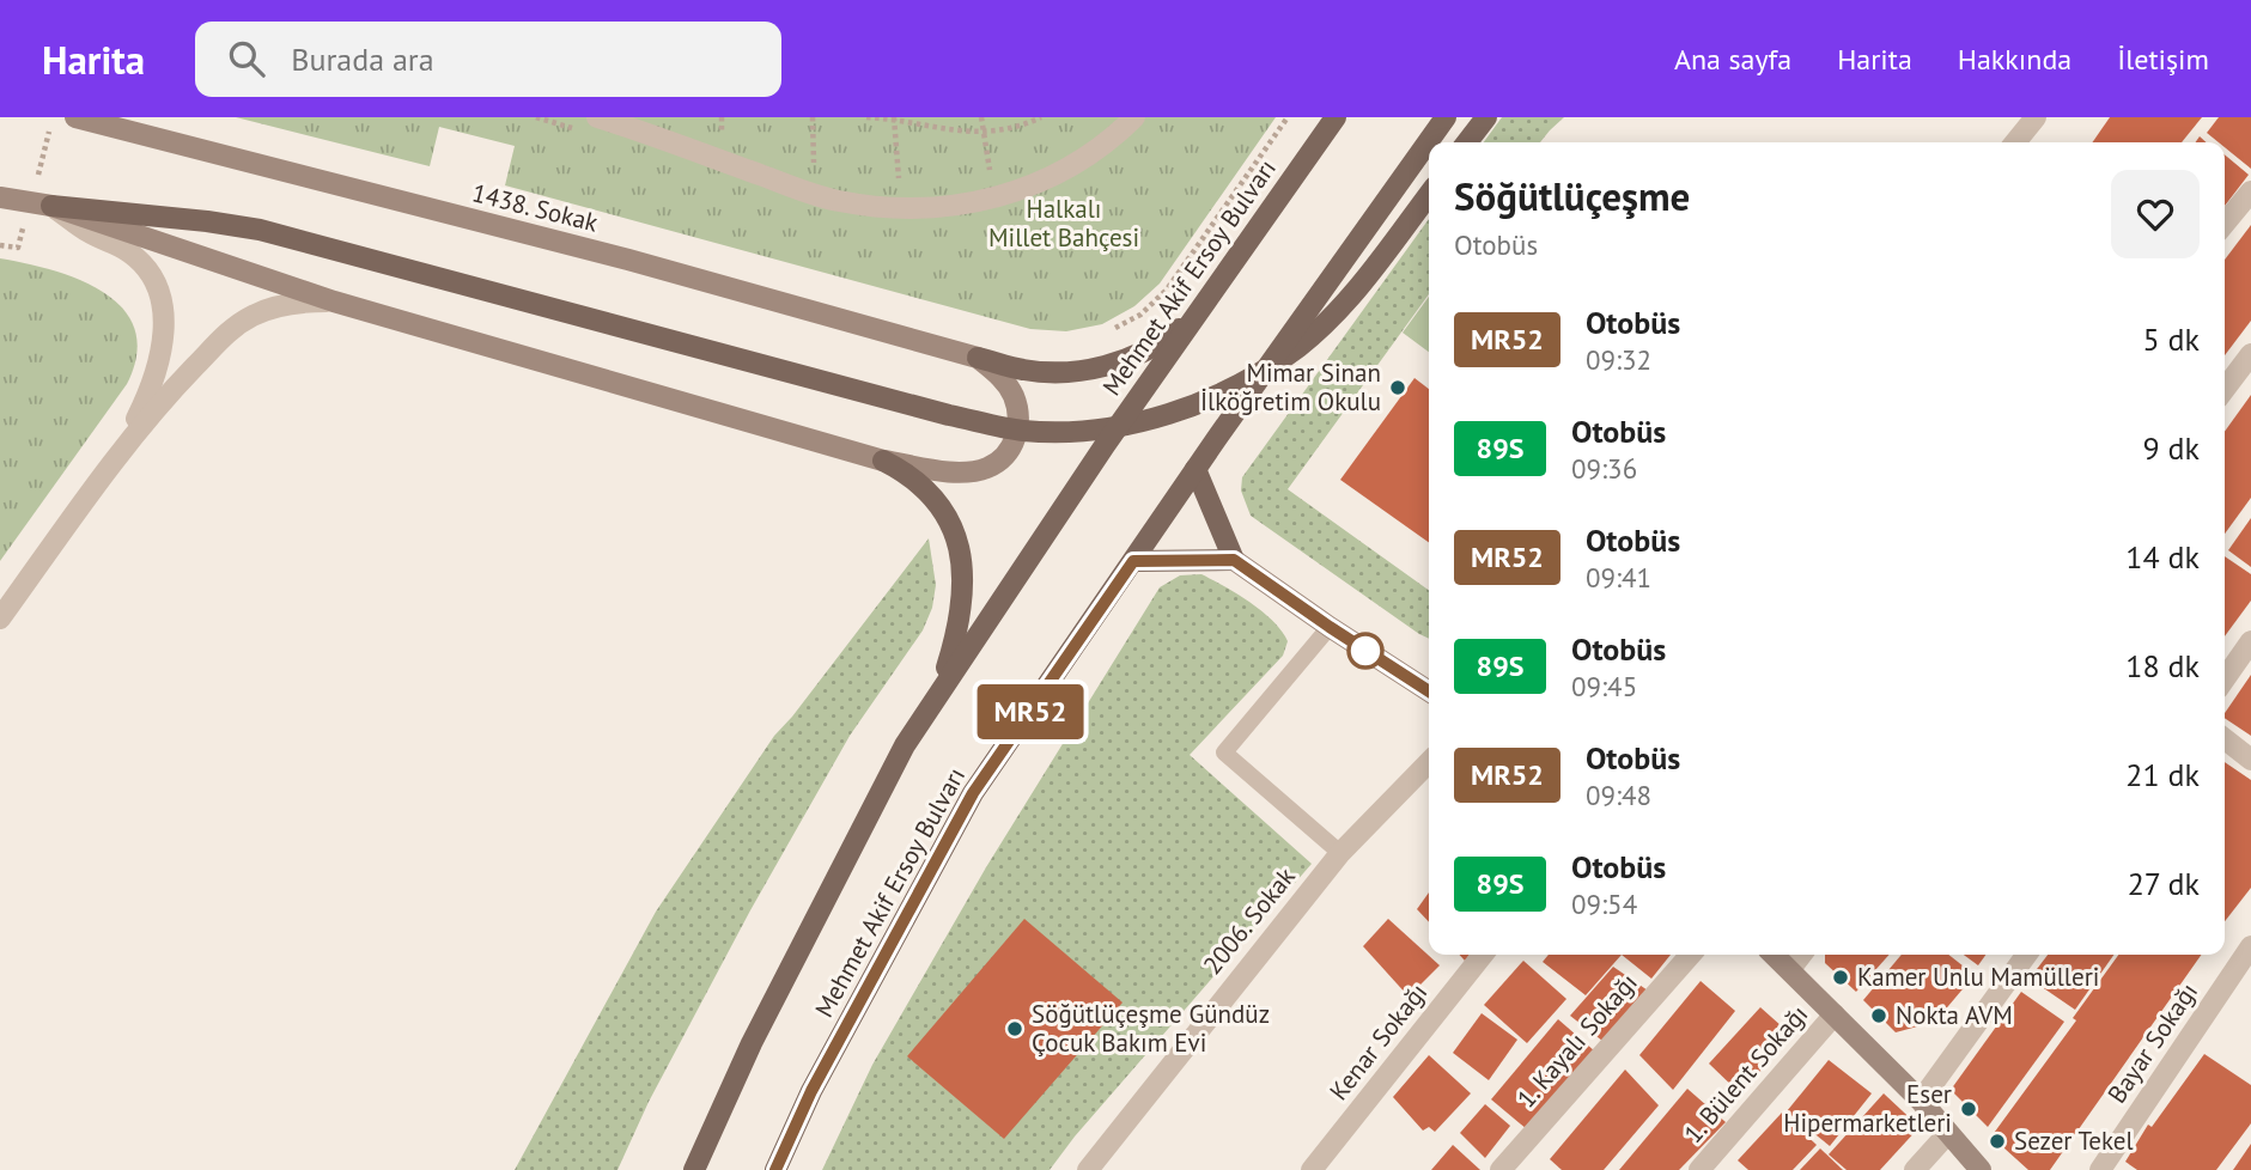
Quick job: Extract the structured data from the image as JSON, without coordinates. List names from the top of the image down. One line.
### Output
{"streets":{"main road":["Mehmet Akif Ersoy Bulvarı"],"street":["1438. Sokak","2006. Sokak","1. Kayalı Sokağı","Kenar Sokağı","Bayar Sokağı","1. Bülent Sokağı"]},"parks":["Halkalı Millet Bahçesi"],"places":["Mimar Sinan İlköğretim Okulu","Kamer Unlu Mamülleri","Nokta AVM","Söğütlüçeşme Gündüz Çocuk Bakım Evi","Eser Hipermarketleri","Sezer Tekel"],"lines":["bus line MR52"],"page":{"header":"Harita","search":"Burada ara","nav":["Ana sayfa","Harita","Hakkında","İletişim"],"on_map":"MR52","heading":["Söğütlüçeşme","Otobüs"],"list":[{"mark":"MR52","name":"Otobüs","note":"09:32","value":"5 dk"},{"mark":"89S","name":"Otobüs","note":"09:36","value":"9 dk"},{"mark":"MR52","name":"Otobüs","note":"09:41","value":"14 dk"},{"mark":"89S","name":"Otobüs","note":"09:45","value":"18 dk"},{"mark":"MR52","name":"Otobüs","note":"09:48","value":"21 dk"},{"mark":"89S","name":"Otobüs","note":"09:54","value":"27 dk"}]}}
